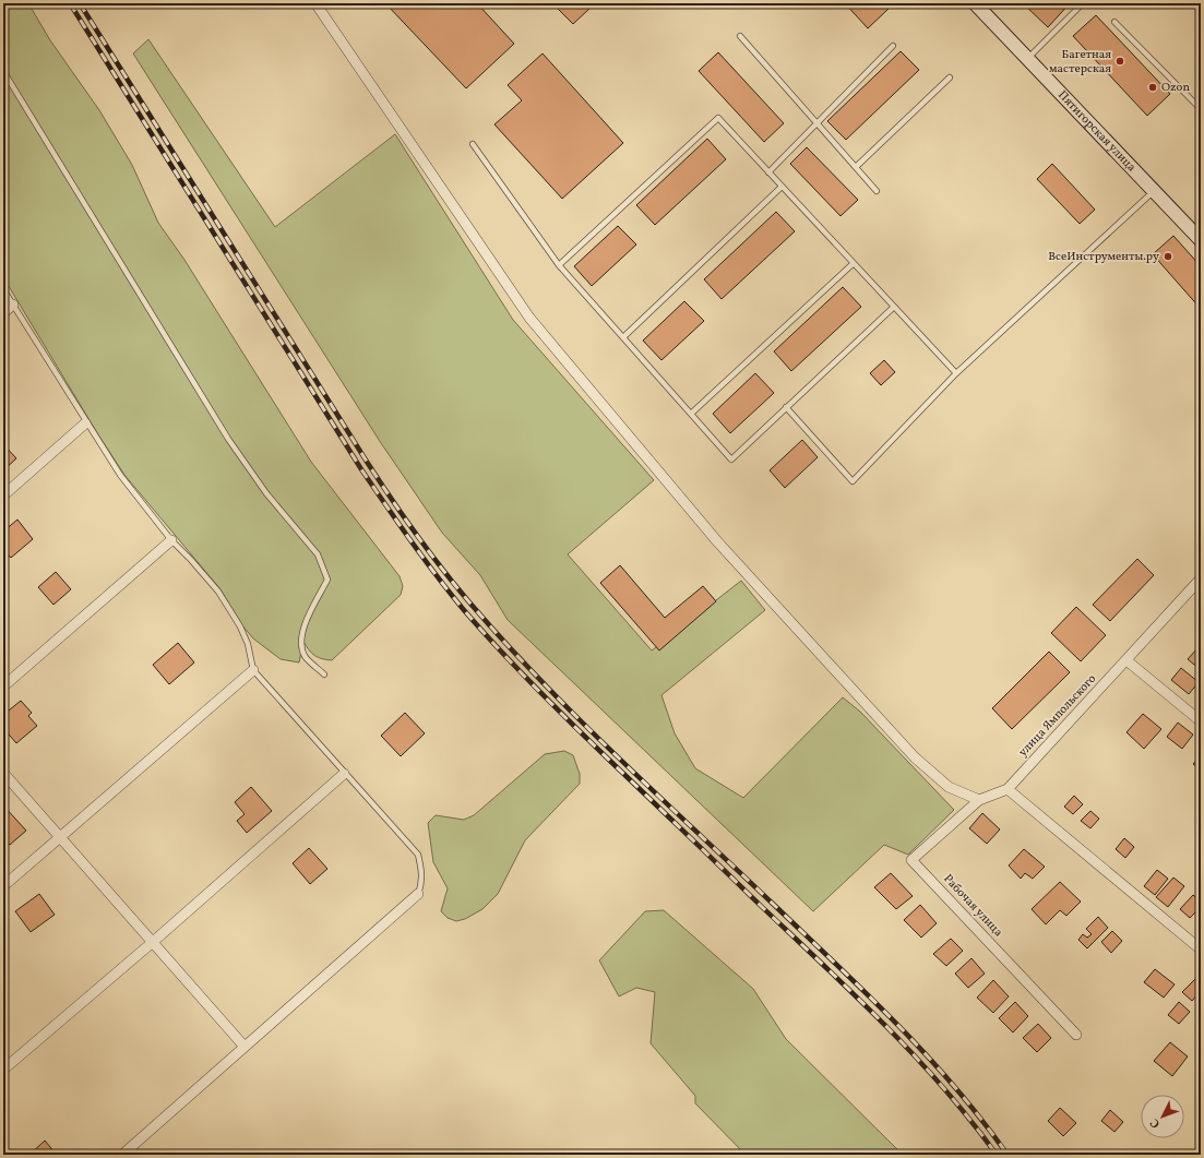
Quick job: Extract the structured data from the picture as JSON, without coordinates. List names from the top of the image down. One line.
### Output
{"streets":{"main road":["Пятигорская улица"],"street":["улица Ямпольского","Рабочая улица"]},"places":["Багетная мастерская","Ozon","ВсеИнструменты.ру"],"north":"bottom left"}
